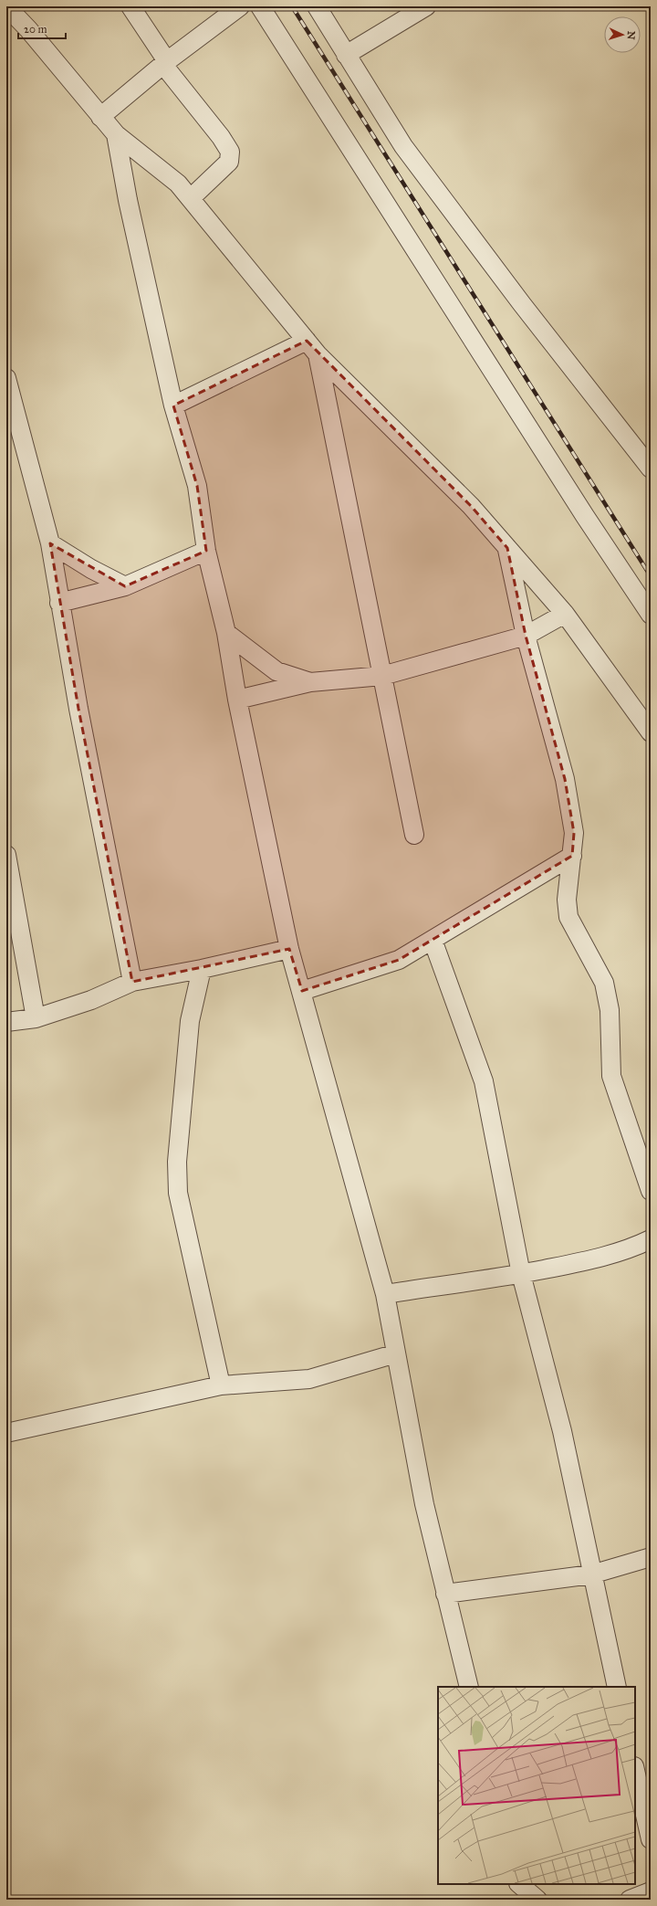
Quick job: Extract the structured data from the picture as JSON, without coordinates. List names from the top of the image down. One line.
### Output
{"scale_bar":"20 m","north":"right"}
